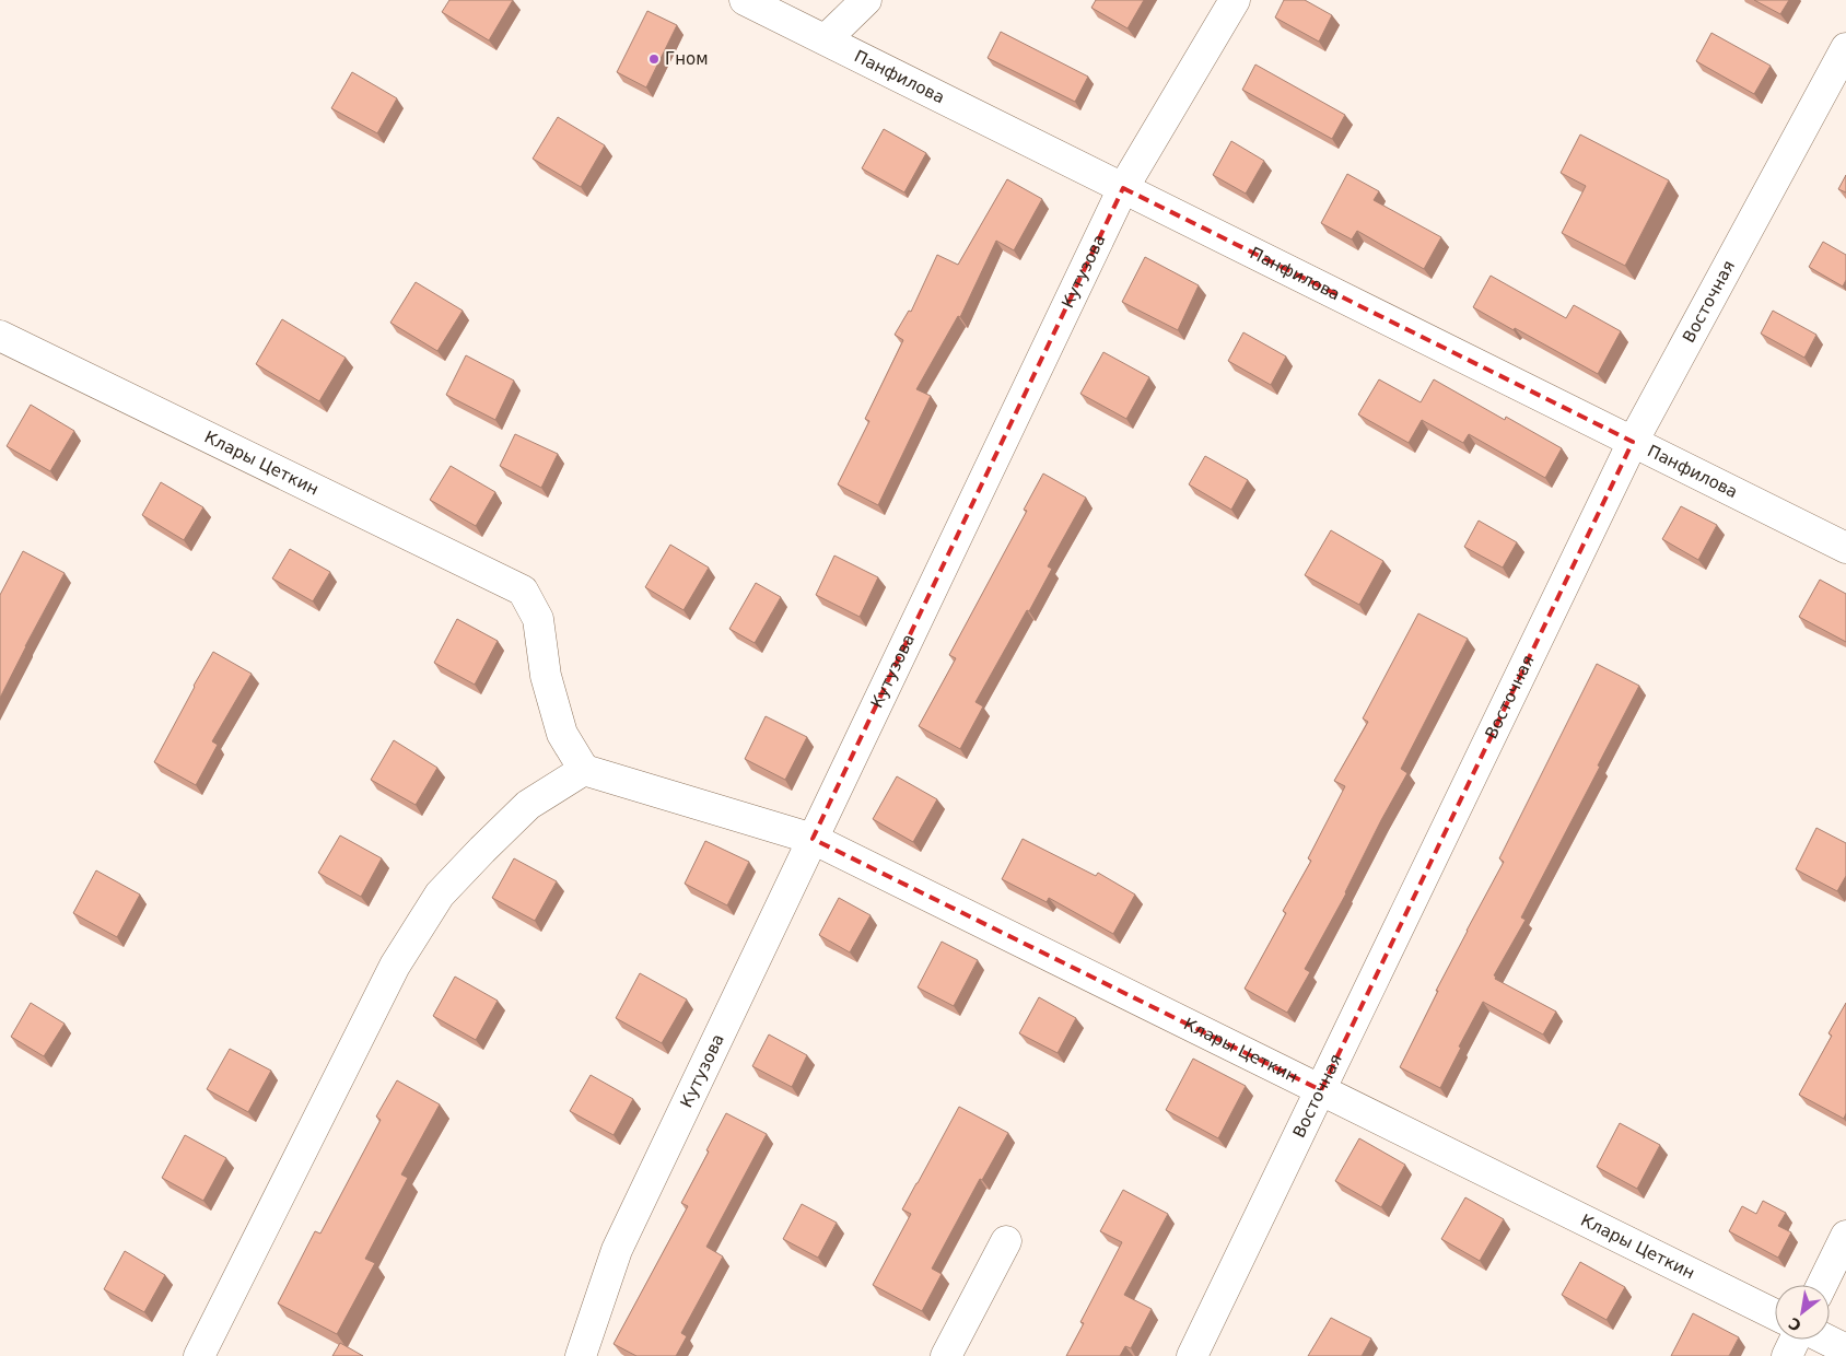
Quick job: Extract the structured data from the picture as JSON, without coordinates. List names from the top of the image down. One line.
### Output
{"streets":{"street":["Панфилова","Кутузова","Восточная","Клары Цеткин"]},"crossings":[["Панфилова","Кутузова"],["Панфилова","Восточная"],["Кутузова","Клары Цеткин"],["Восточная","Клары Цеткин"]],"places":["Гном"],"north":"bottom left"}
